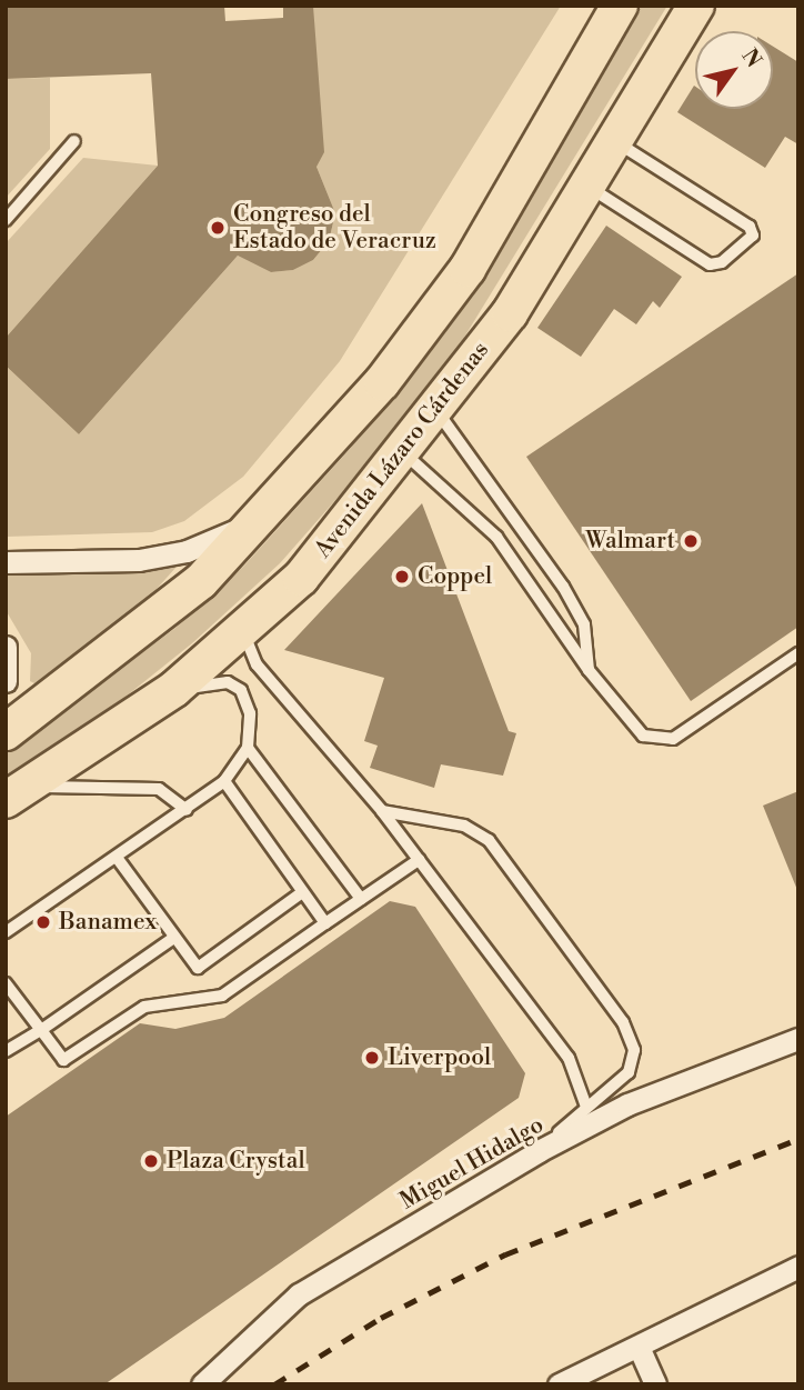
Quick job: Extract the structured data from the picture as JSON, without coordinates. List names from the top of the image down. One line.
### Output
{"streets":{"highway":["Avenida Lázaro Cárdenas"],"street":["Miguel Hidalgo"]},"places":["Congreso del Estado de Veracruz","Walmart","Coppel","Banamex","Liverpool","Plaza Crystal"],"north":"top right"}
